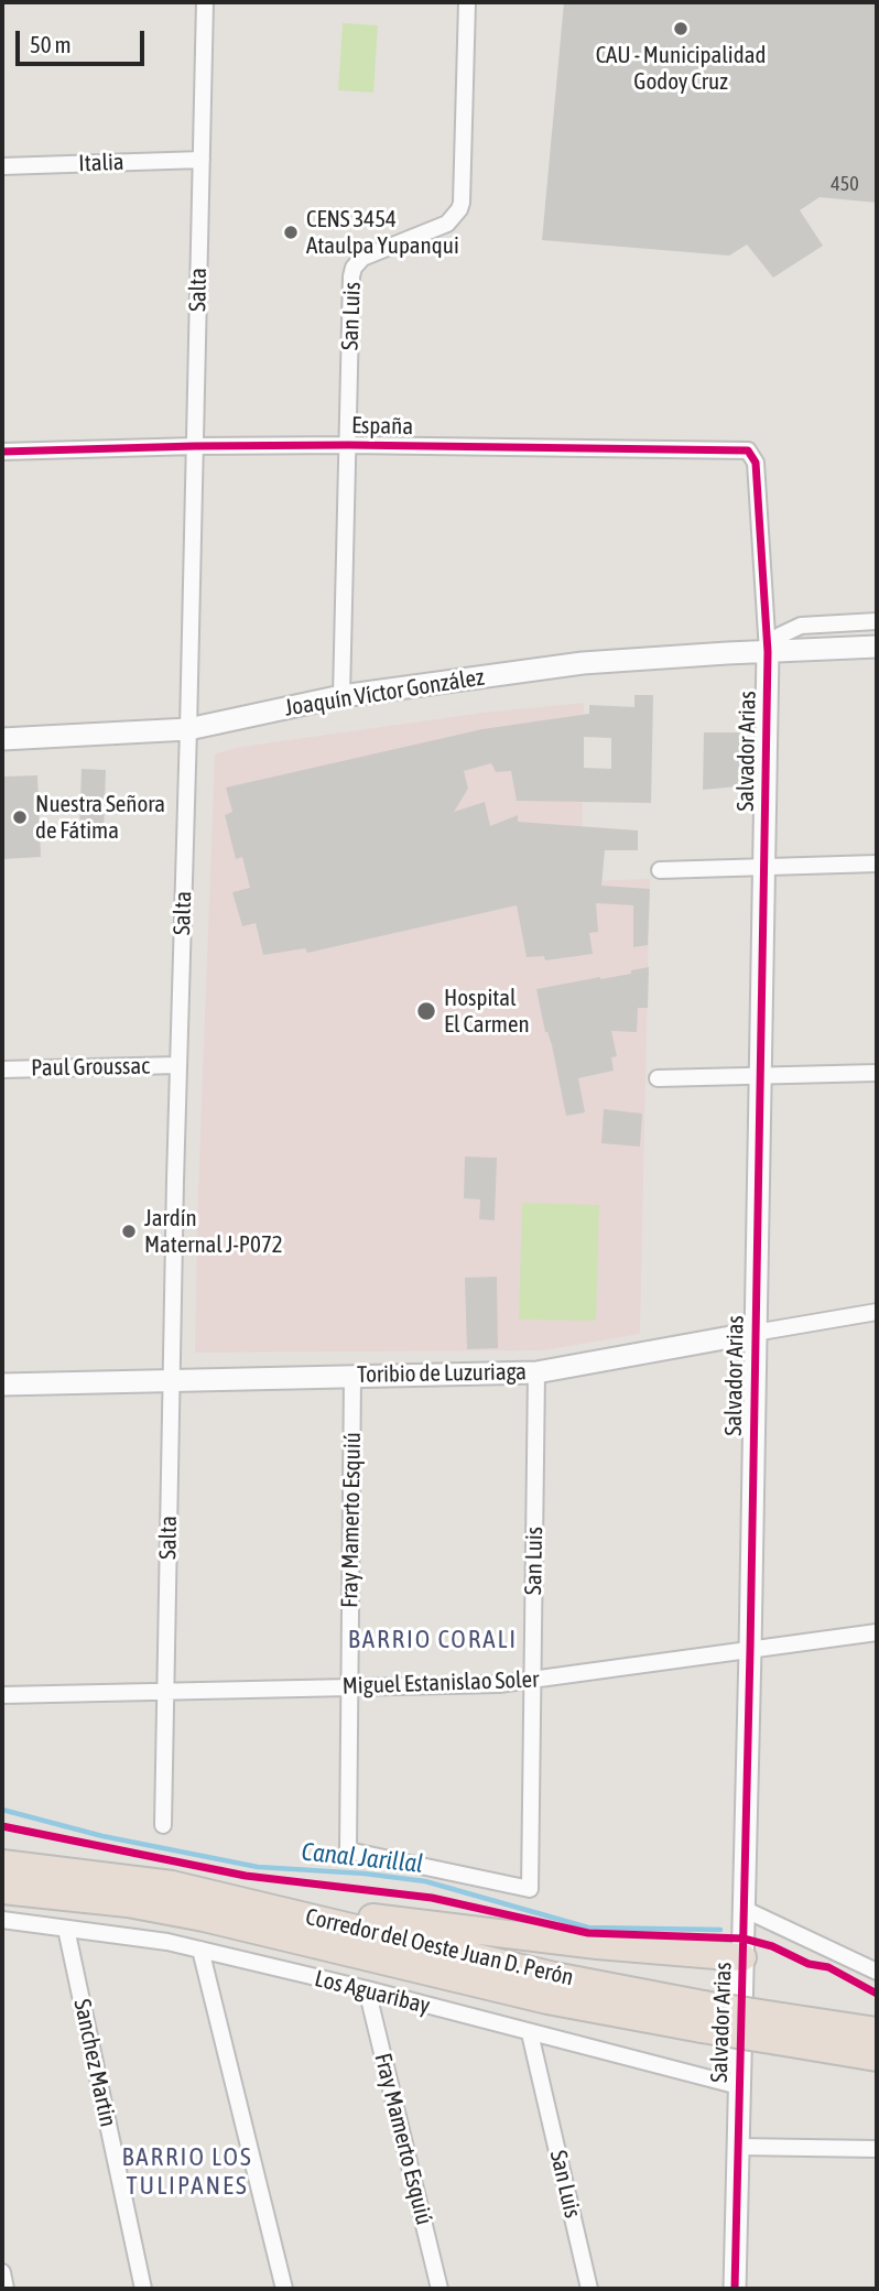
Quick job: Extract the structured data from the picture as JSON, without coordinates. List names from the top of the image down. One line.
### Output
{"streets":{"highway":["Corredor del Oeste Juan D. Perón"],"street":["Italia","Salta","San Luis","España","Joaquín Víctor González","Salvador Arias","Paul Groussac","Toribio de Luzuriaga","Fray Mamerto Esquiú","Miguel Estanislao Soler","Los Aguaribay","Sanchez Martin"]},"crossings":[["Italia","Salta"],["Salta","España"],["Salta","Joaquín Víctor González"],["Salta","Paul Groussac"],["Salta","Toribio de Luzuriaga"],["Salta","Miguel Estanislao Soler"],["San Luis","España"],["San Luis","Joaquín Víctor González"],["San Luis","Toribio de Luzuriaga"],["San Luis","Fray Mamerto Esquiú"],["San Luis","Miguel Estanislao Soler"],["San Luis","Los Aguaribay"],["España","Salvador Arias"],["Joaquín Víctor González","Salvador Arias"],["Salvador Arias","Toribio de Luzuriaga"],["Salvador Arias","Miguel Estanislao Soler"],["Salvador Arias","Los Aguaribay"],["Toribio de Luzuriaga","Fray Mamerto Esquiú"],["Fray Mamerto Esquiú","Miguel Estanislao Soler"],["Fray Mamerto Esquiú","Los Aguaribay"],["Los Aguaribay","Sanchez Martin"]],"districts":["BARRIO CORALI","BARRIO LOS TULIPANES"],"water":["Canal Jarillal"],"places":["CAU - Municipalidad Godoy Cruz","CENS 3454 Ataulpa Yupanqui","Nuestra Señora de Fátima","Hospital El Carmen","Jardín Maternal J-P072"],"house_numbers":["450"],"scale_bar":"50 m"}
